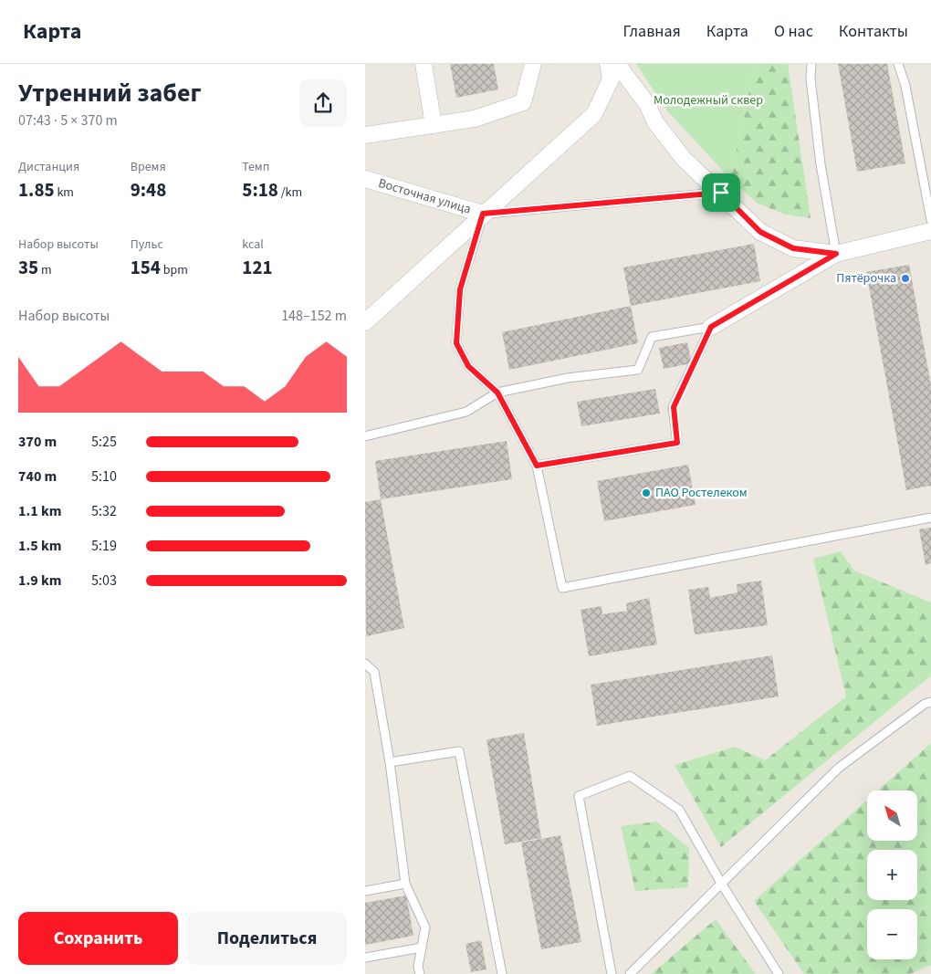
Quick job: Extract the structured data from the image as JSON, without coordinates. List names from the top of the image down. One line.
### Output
{"streets":{"street":["Восточная улица"]},"parks":["Молодежный сквер"],"places":["Пятёрочка","ПАО Ростелеком"],"north":"top left","page":{"header":"Карта","nav":["Главная","Карта","О нас","Контакты"],"heading":["Утренний забег","07:43 · 5 × 370 m"],"stats":[["Дистанция","1.85 km"],["Время","9:48"],["Темп","5:18 /km"],["Набор высоты","35 m"],["Пульс","154 bpm"],["kcal","121"]],"chart":["Набор высоты","148–152 m"],"list":[{"name":"370 m","note":"5:25"},{"name":"740 m","note":"5:10"},{"name":"1.1 km","note":"5:32"},{"name":"1.5 km","note":"5:19"},{"name":"1.9 km","note":"5:03"}],"map_buttons":["+","−"],"buttons":["Сохранить","Поделиться"]}}
